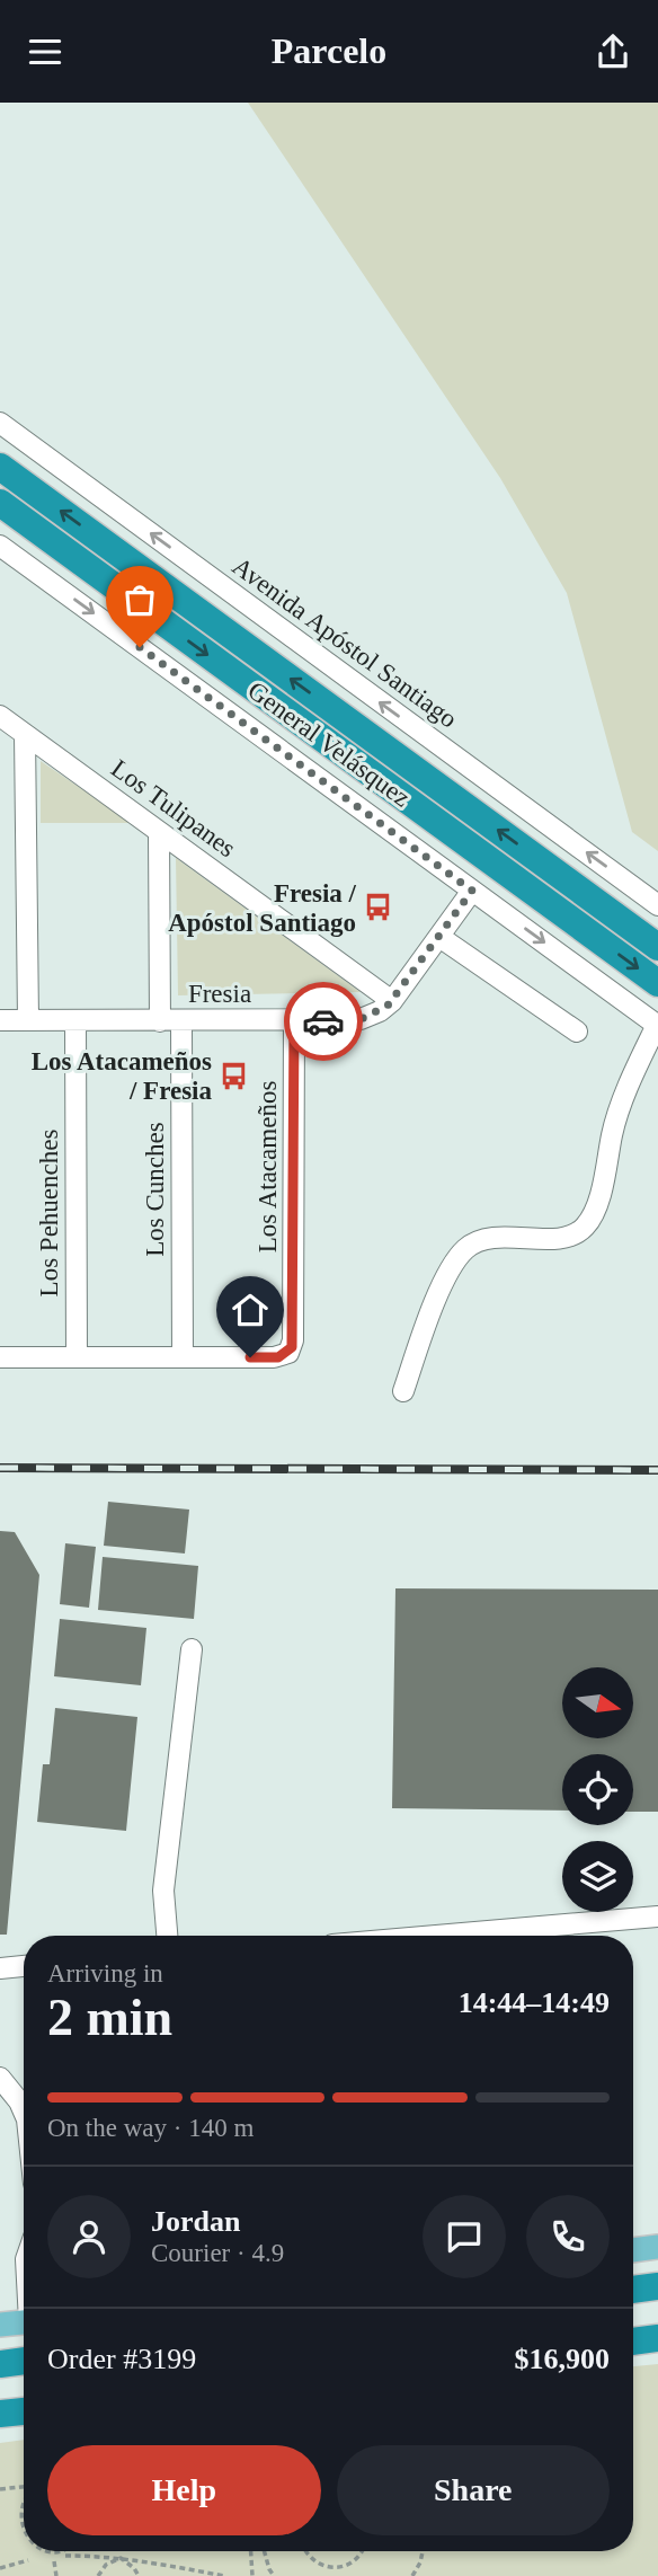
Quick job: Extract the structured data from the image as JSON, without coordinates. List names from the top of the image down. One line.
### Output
{"streets":{"highway":["General Velásquez"],"street":["Avenida Apóstol Santiago","Los Tulipanes","Fresia","Los Atacameños","Los Cunches","Los Pehuenches"]},"crossings":[["Los Tulipanes","Fresia"],["Los Tulipanes","Los Cunches"],["Fresia","Los Atacameños"],["Fresia","Los Cunches"],["Fresia","Los Pehuenches"],["Los Atacameños","Los Cunches"],["Los Atacameños","Los Pehuenches"]],"places":{"bus stop":["Fresia / Apóstol Santiago","Los Atacameños / Fresia"]},"north":"right","page":{"header":"Parcelo","heading":["2 min","Arriving in","14:44–14:49"],"panel":["Jordan","Courier · 4.9","Order #3199","$16,900"],"bar":"On the way · 140 m","buttons":["Help","Share"]}}
